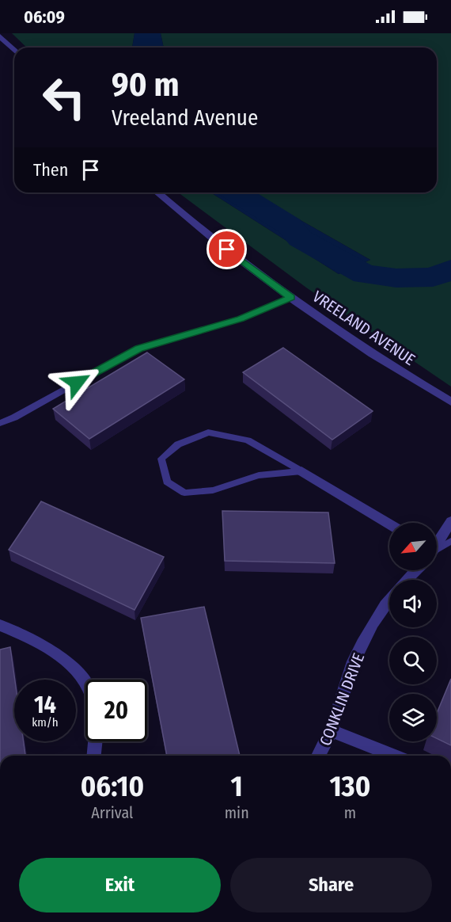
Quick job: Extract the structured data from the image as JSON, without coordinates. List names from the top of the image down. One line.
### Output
{"streets":{"street":["VREELAND AVENUE","CONKLIN DRIVE"]},"north":"bottom left","page":{"status":"06:09","turn":["90 m","Vreeland Avenue"],"then":"Then","speed":"14 km/h","limit":"20","eta":["06:10","Arrival","1","min","130","m"],"buttons":["Exit","Share"]}}
